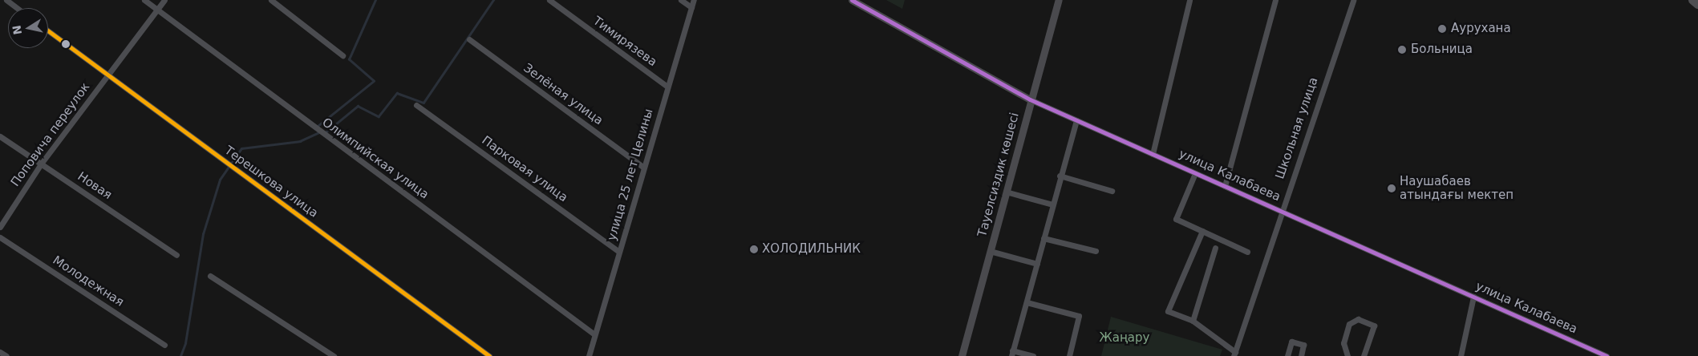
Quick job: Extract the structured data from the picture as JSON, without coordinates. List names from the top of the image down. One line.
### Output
{"streets":{"street":["Тимирязева","Зелёная улица","Школьная улица","Поповича переулок","Олимпийская улица","Парковая улица","улица 25 лет Целины","Тауелсиздик көшесі","улица Калабаева","Терешкова улица","Новая","Молодежная"]},"crossings":[["Тимирязева","улица 25 лет Целины"],["Зелёная улица","улица 25 лет Целины"],["Школьная улица","улица Калабаева"],["Поповича переулок","Олимпийская улица"],["Поповича переулок","Терешкова улица"],["Поповича переулок","Новая"],["Олимпийская улица","улица 25 лет Целины"],["Парковая улица","улица 25 лет Целины"],["Тауелсиздик көшесі","улица Калабаева"]],"parks":["Жаңару"],"places":["Аурухана","Больница","Наушабаев атындағы мектеп","ХОЛОДИЛЬНИК"],"north":"left"}
